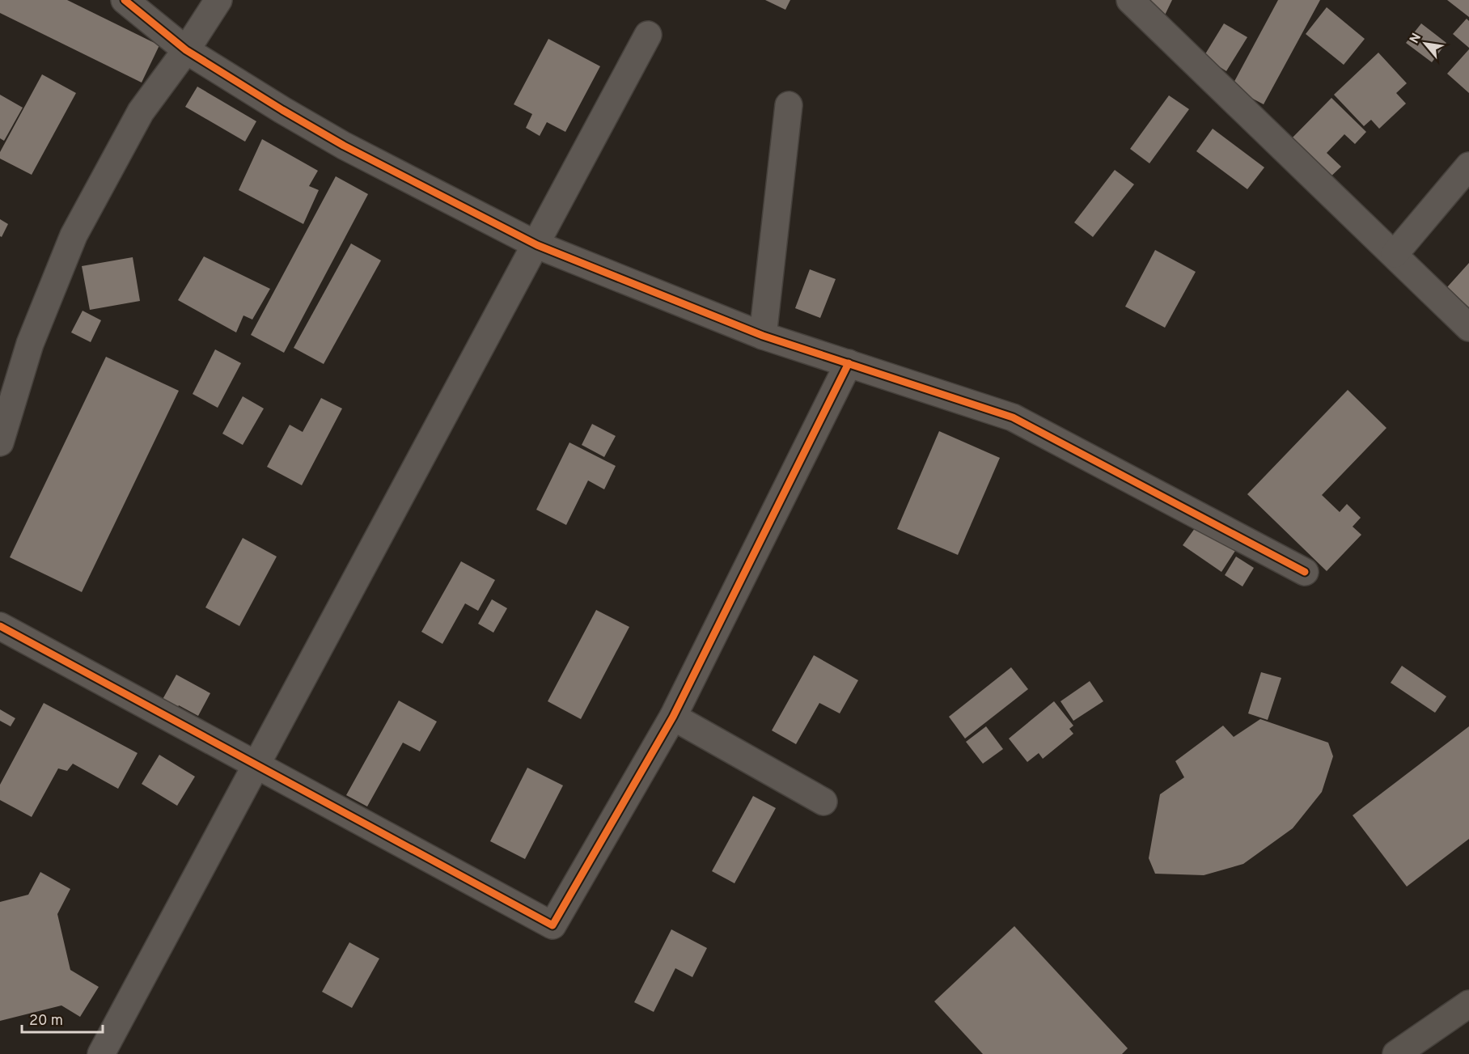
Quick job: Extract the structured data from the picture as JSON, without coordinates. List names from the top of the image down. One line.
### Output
{"scale_bar":"20 m","north":"top left"}
